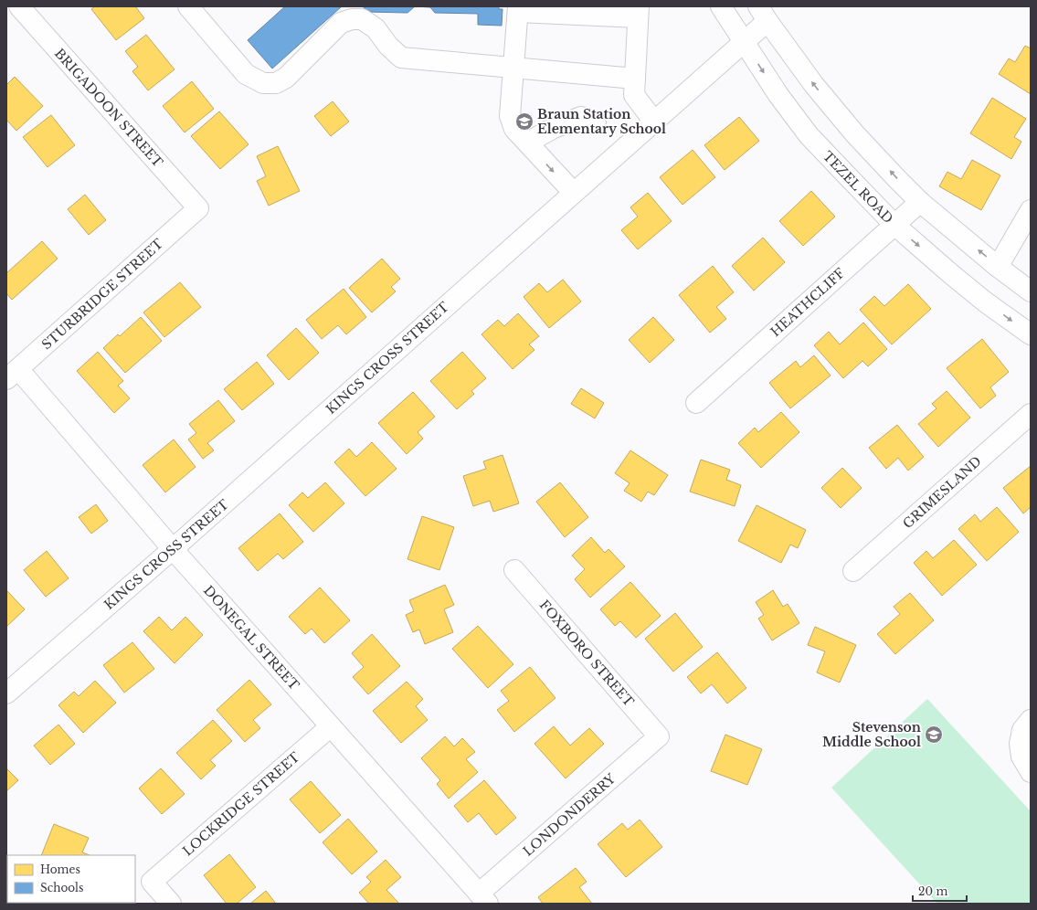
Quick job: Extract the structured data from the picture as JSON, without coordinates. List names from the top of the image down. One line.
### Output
{"streets":{"street":["BRIGADOON STREET","TEZEL ROAD","STURBRIDGE STREET","HEATHCLIFF","KINGS CROSS STREET","GRIMESLAND","DONEGAL STREET","FOXBORO STREET","LOCKRIDGE STREET","LONDONDERRY"]},"crossings":[["BRIGADOON STREET","STURBRIDGE STREET"],["TEZEL ROAD","HEATHCLIFF"],["TEZEL ROAD","KINGS CROSS STREET"],["STURBRIDGE STREET","DONEGAL STREET"],["KINGS CROSS STREET","DONEGAL STREET"],["DONEGAL STREET","LOCKRIDGE STREET"],["DONEGAL STREET","LONDONDERRY"],["FOXBORO STREET","LONDONDERRY"]],"places":{"school or university":["Braun Station Elementary School","Stevenson Middle School"]},"legend":["Homes","Schools"],"scale_bar":"20 m"}
